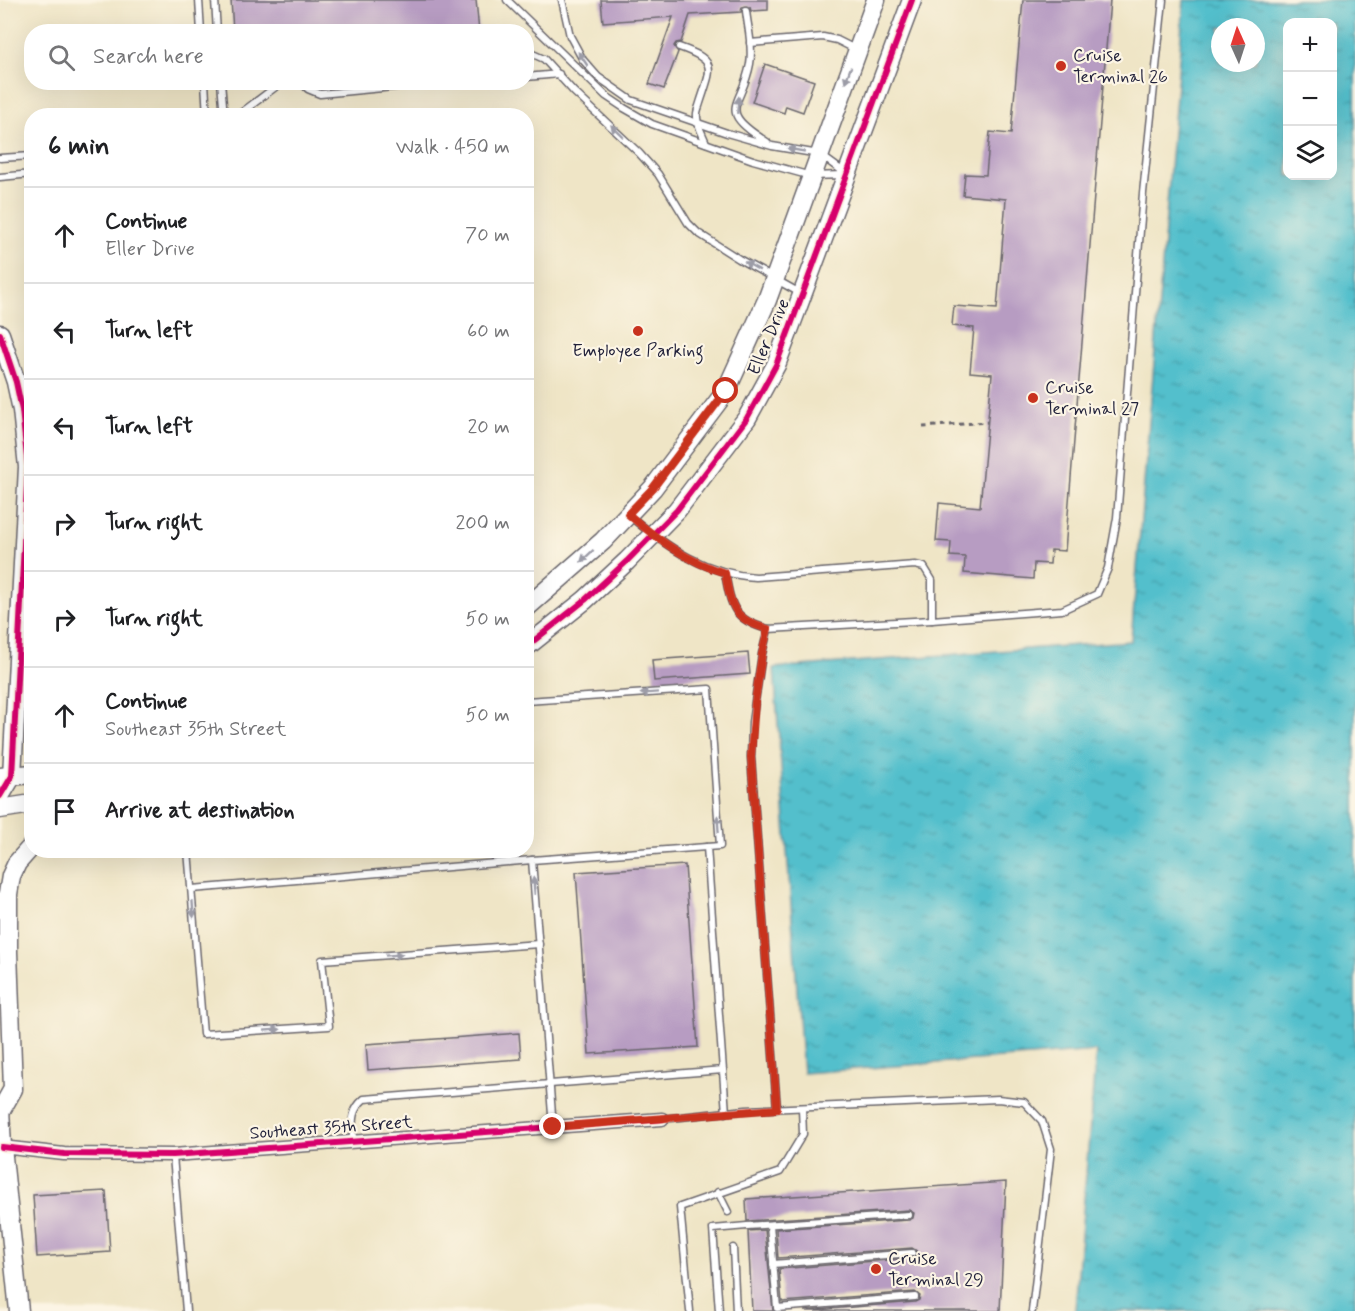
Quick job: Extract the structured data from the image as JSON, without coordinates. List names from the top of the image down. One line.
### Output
{"streets":{"street":["Eller Drive","Southeast 35th Street"]},"places":["Cruise Terminal 26","Employee Parking","Cruise Terminal 27","Cruise Terminal 29"],"north":"top","page":{"map_buttons":["+","−"],"search":"Search here","heading":["6 min","Walk · 450 m"],"list":[["Continue","Eller Drive","70 m"],["Turn left","60 m"],["Turn left","20 m"],["Turn right","200 m"],["Turn right","50 m"],["Continue","Southeast 35th Street","50 m"],"Arrive at destination"]}}
